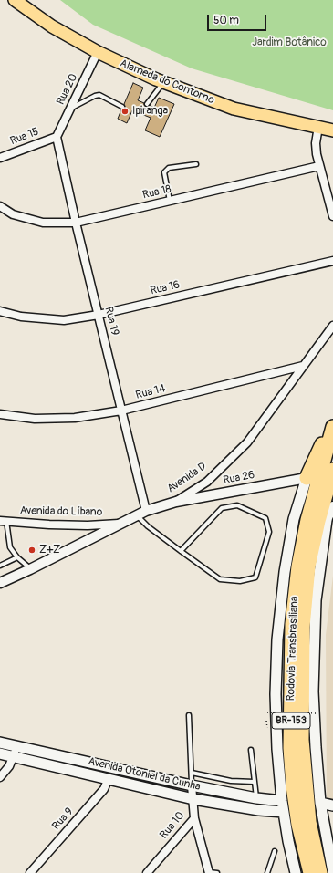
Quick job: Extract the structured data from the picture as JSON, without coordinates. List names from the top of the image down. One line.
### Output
{"streets":{"highway":["Rodovia Transbrasiliana","BR-153"],"main road":["Alameda do Contorno","Avenida Otoniel da Cunha"],"street":["Rua 20","Rua 15","Rua 18","Rua 16","Rua 19","Rua 14","Avenida D","Rua 26","Avenida do Líbano","Rua 9","Rua 10"]},"crossings":[["Alameda do Contorno","Rua 20"],["Rua 20","Rua 15"],["Rua 20","Rua 19"],["Rua 15","Rua 19"],["Rua 18","Rua 19"],["Rua 16","Rua 19"],["Rua 19","Rua 14"],["Rua 19","Avenida D"],["Rua 14","Avenida D"],["Avenida D","Rua 26"],["Avenida D","Avenida do Líbano"],["Rua 26","Rodovia Transbrasiliana"],["Rodovia Transbrasiliana","Avenida Otoniel da Cunha"],["Avenida Otoniel da Cunha","Rua 9"],["Avenida Otoniel da Cunha","Rua 10"]],"parks":["Jardim Botânico"],"places":["Ipiranga","Z+Z"],"scale_bar":"50 m"}
